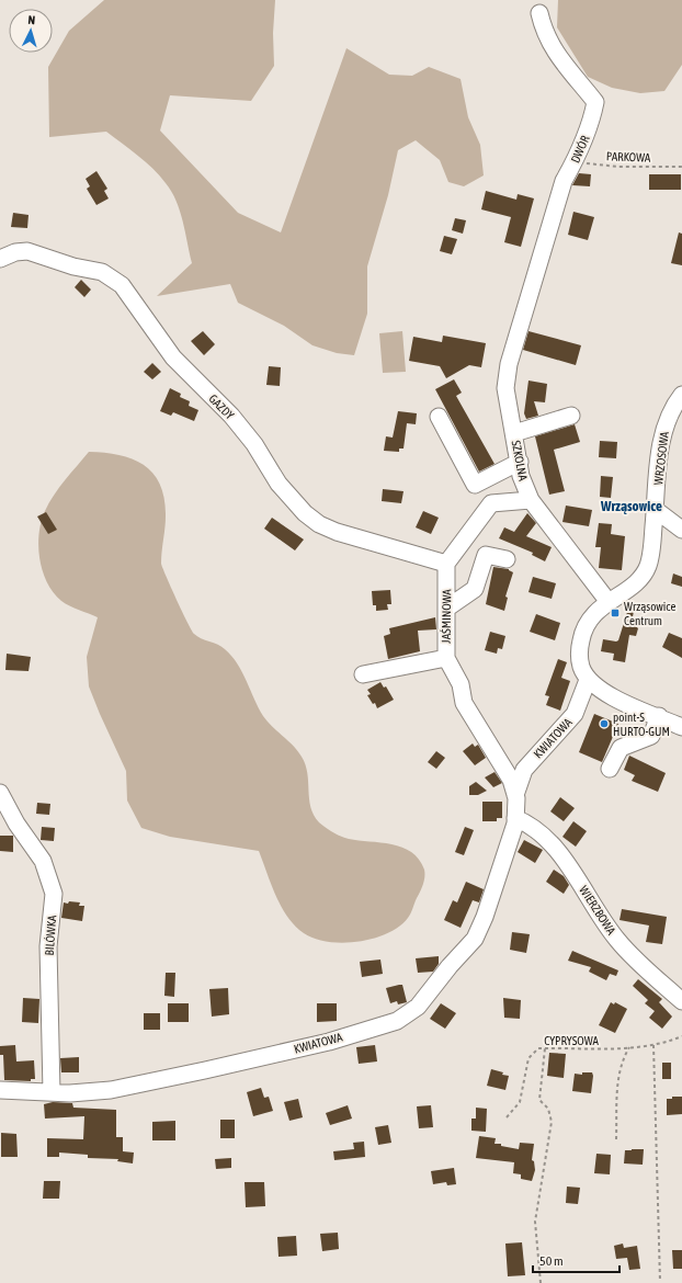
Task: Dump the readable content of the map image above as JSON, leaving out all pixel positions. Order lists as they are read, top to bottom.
{
  "streets": {
    "street": [
      "DWÓR",
      "GAZDY",
      "WRZOSOWA",
      "SZKOLNA",
      "JAŚMINOWA",
      "KWIATOWA",
      "WIERZBOWA",
      "BILÓWKA"
    ],
    "path": ["PARKOWA", "CYPRYSOWA"]
  },
  "crossings": [
    ["DWÓR", "PARKOWA"],
    ["DWÓR", "SZKOLNA"],
    ["GAZDY", "JAŚMINOWA"],
    ["WRZOSOWA", "SZKOLNA"],
    ["WRZOSOWA", "KWIATOWA"],
    ["JAŚMINOWA", "KWIATOWA"],
    ["JAŚMINOWA", "WIERZBOWA"],
    ["KWIATOWA", "WIERZBOWA"],
    ["KWIATOWA", "BILÓWKA"]
  ],
  "districts": ["Wrząsowice"],
  "places": {
    "transit": ["Wrząsowice Centrum"],
    "other": ["point-S HURTO-GUM"]
  },
  "scale_bar": "50 m",
  "north": "top"
}
